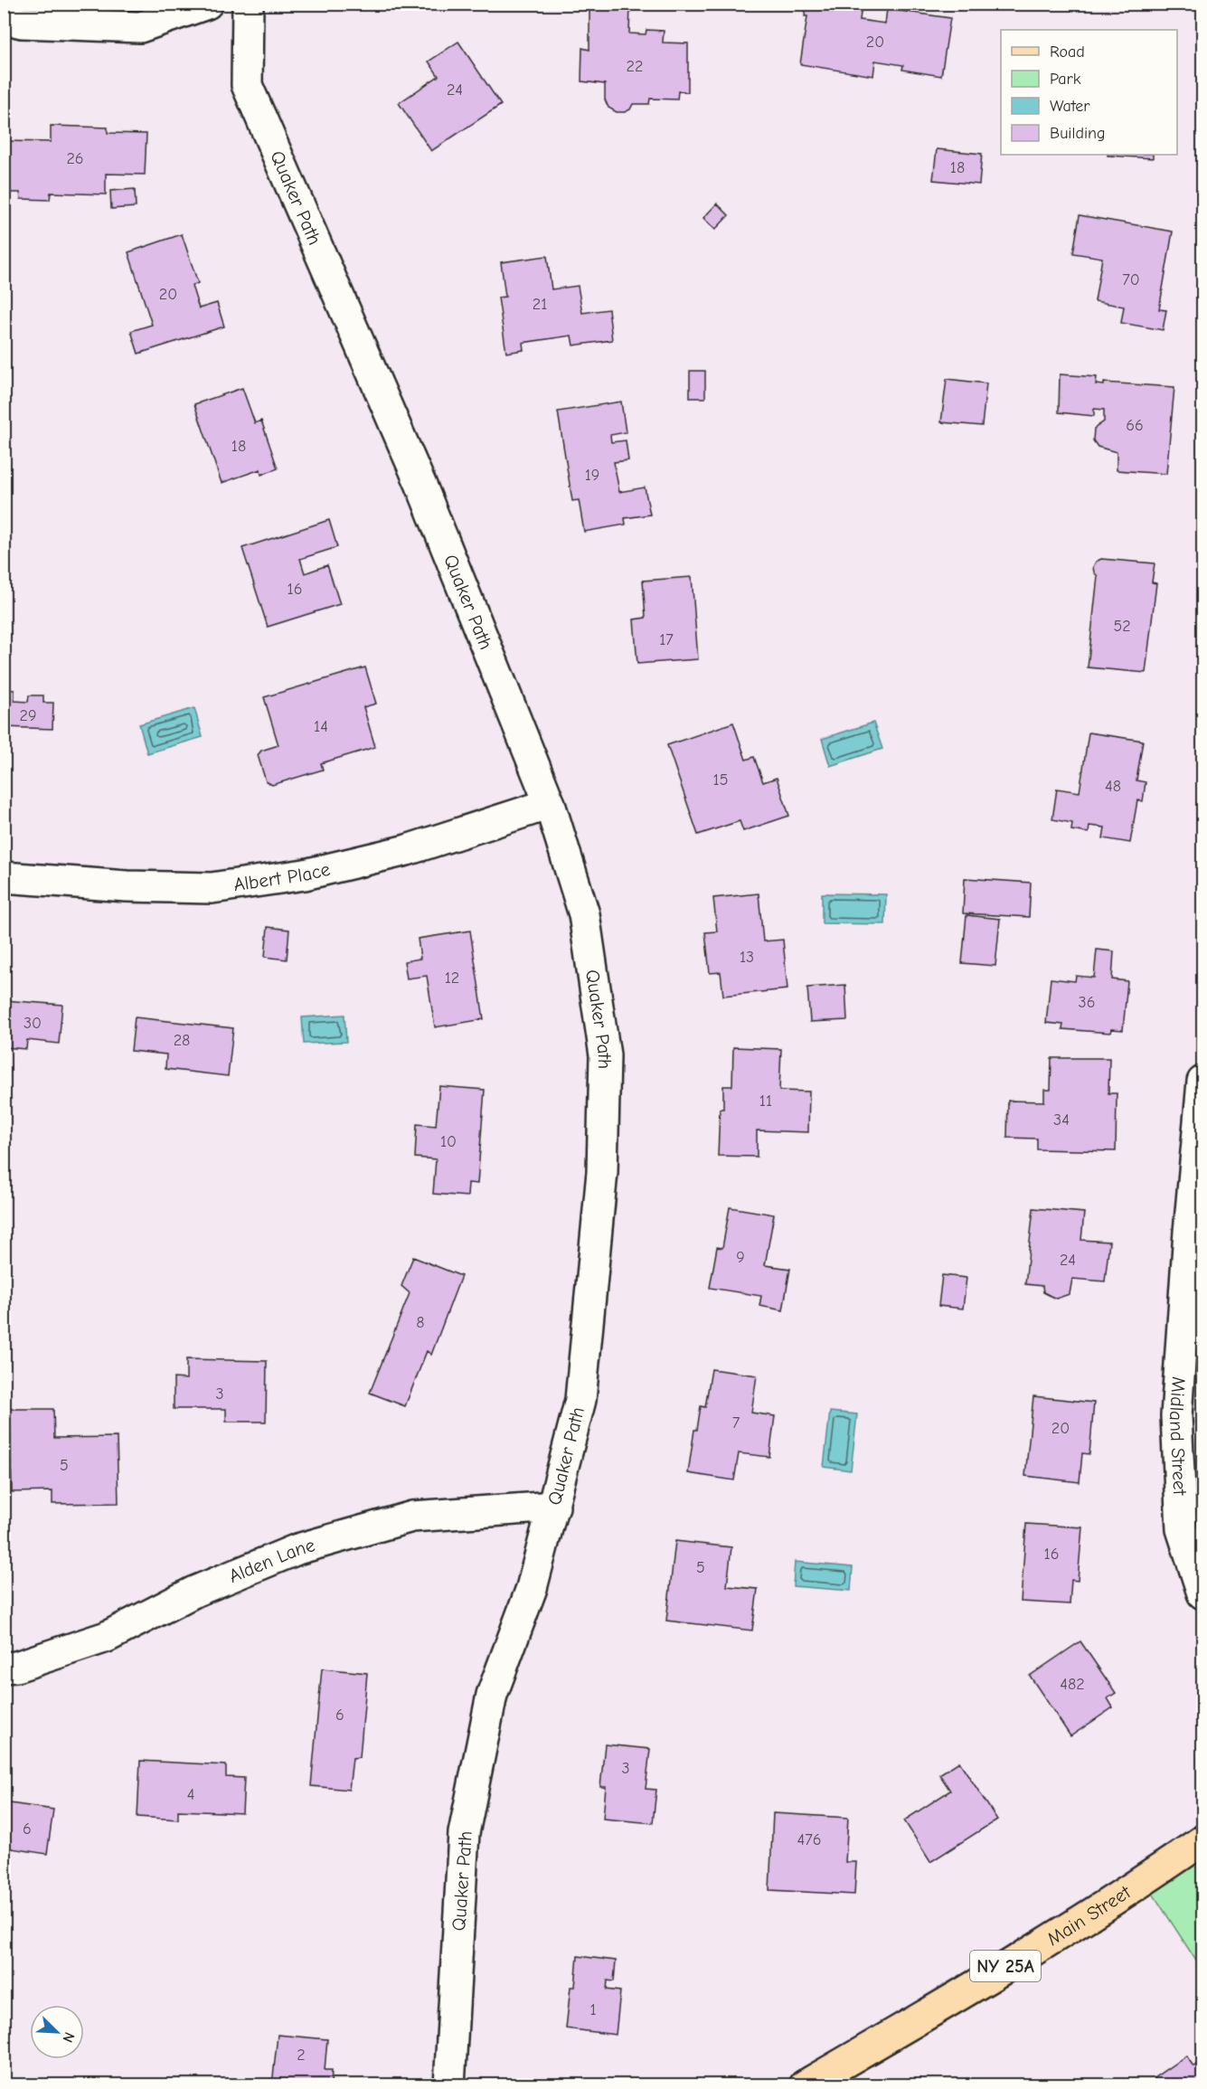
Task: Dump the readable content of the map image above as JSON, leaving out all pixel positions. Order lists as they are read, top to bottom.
{
  "streets": {
    "main road": ["Main Street", "NY 25A"],
    "street": [
      "Quaker Path",
      "Albert Place",
      "Midland Street",
      "Alden Lane"
    ]
  },
  "crossings": [
    ["Quaker Path", "Albert Place"],
    ["Quaker Path", "Alden Lane"]
  ],
  "house_numbers": [
    "20",
    "22",
    "24",
    "26",
    "18",
    "70",
    "20",
    "21",
    "66",
    "18",
    "19",
    "16",
    "52",
    "17",
    "29",
    "14",
    "15",
    "48",
    "13",
    "12",
    "36",
    "30",
    "28",
    "11",
    "34",
    "10",
    "9",
    "24",
    "8",
    "3",
    "7",
    "20",
    "5",
    "16",
    "5",
    "482",
    "6",
    "3",
    "4",
    "6",
    "476",
    "1",
    "2"
  ],
  "legend": [
    "Road",
    "Park",
    "Water",
    "Building"
  ],
  "north": "bottom right"
}
